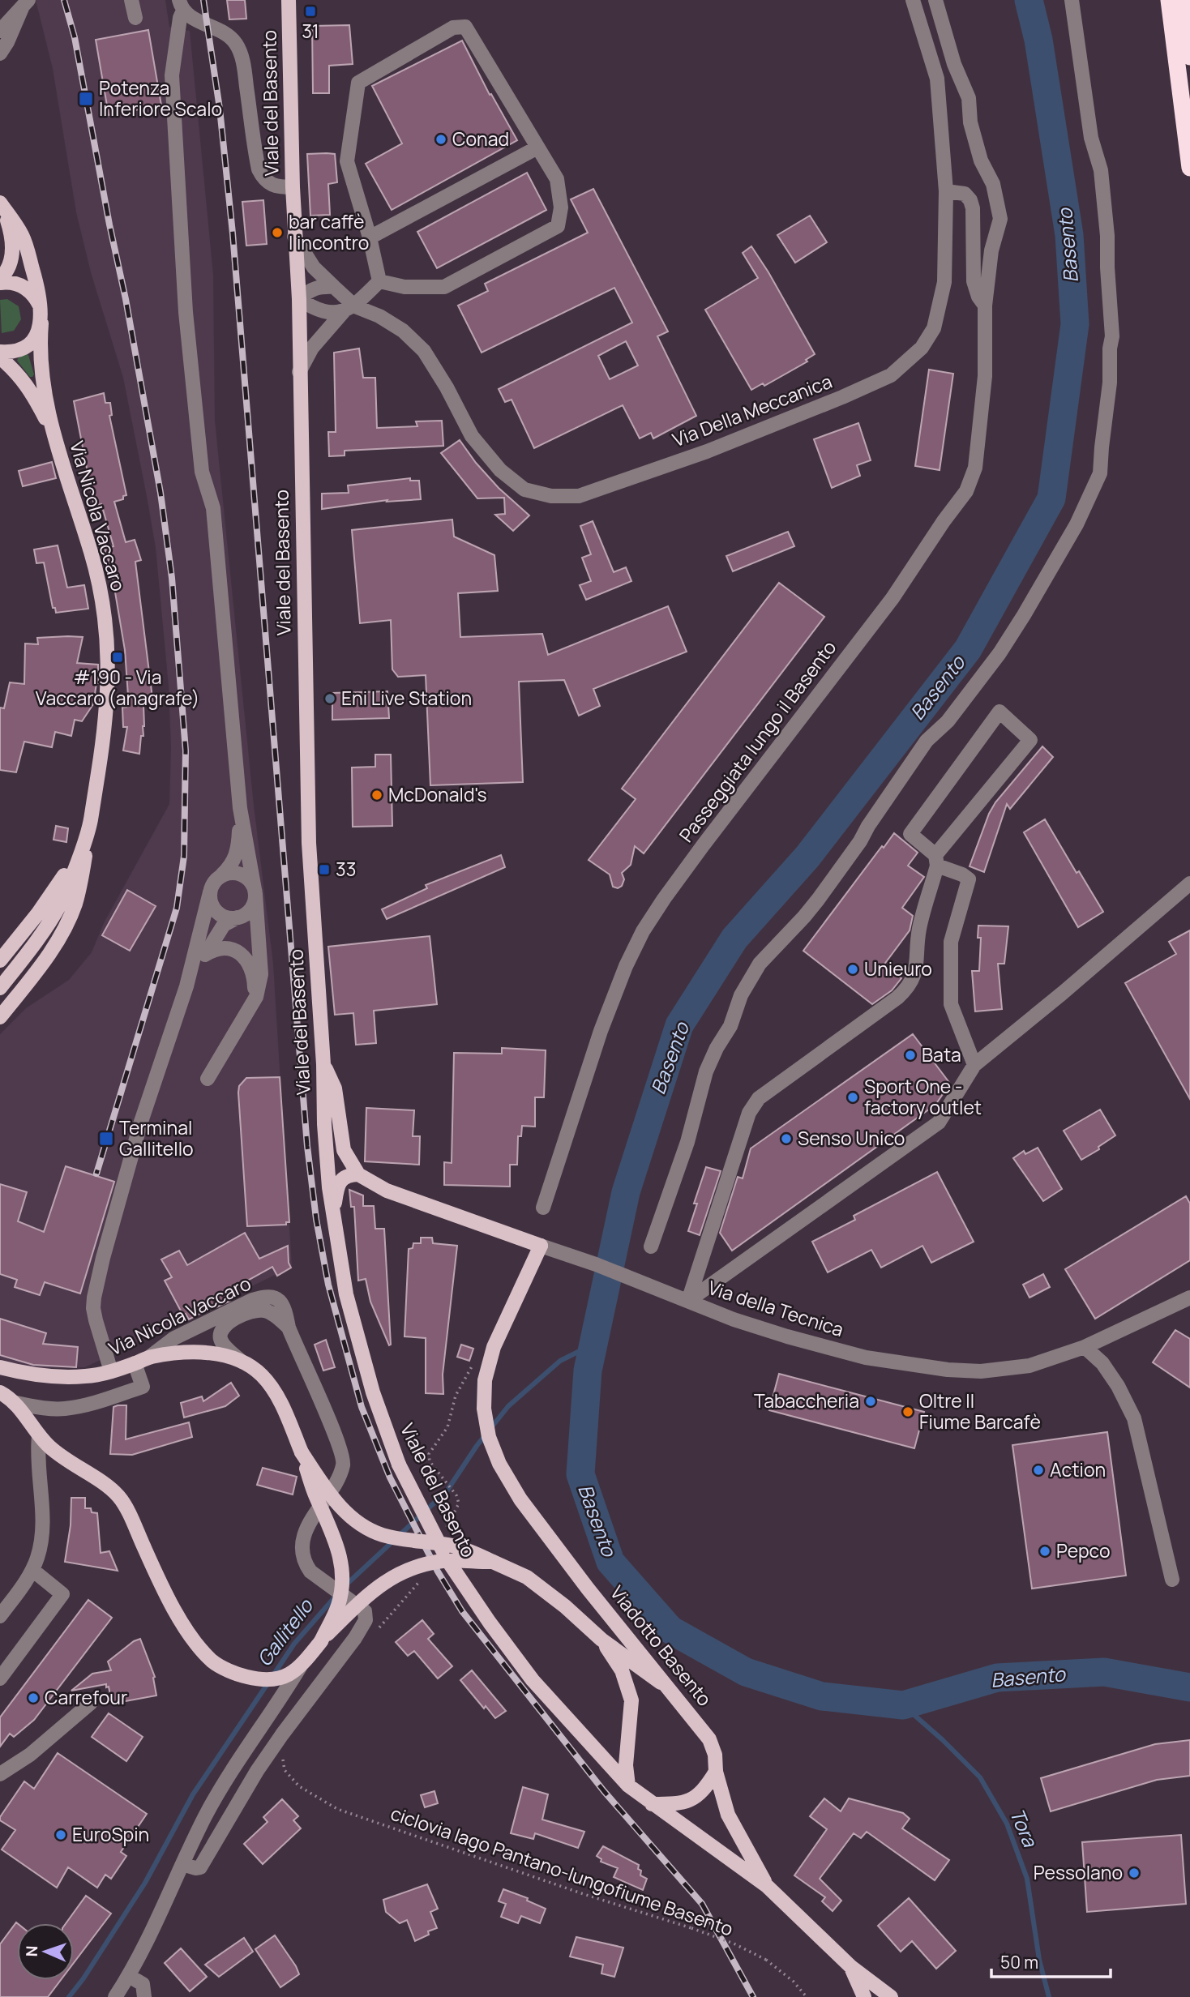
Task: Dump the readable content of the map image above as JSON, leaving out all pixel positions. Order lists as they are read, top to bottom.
{
  "streets": {
    "main road": [
      "Viale del Basento",
      "Via Nicola Vaccaro",
      "Via della Tecnica",
      "Viadotto Basento"
    ],
    "street": ["Via Della Meccanica", "Passeggiata lungo il Basento"],
    "path": ["ciclovia lago Pantano-lungofiume Basento"]
  },
  "crossings": [
    ["Viale del Basento", "Via della Tecnica"],
    ["Viale del Basento", "Viadotto Basento"],
    ["Via Della Meccanica", "Passeggiata lungo il Basento"],
    ["Via della Tecnica", "Viadotto Basento"]
  ],
  "water": ["Basento", "Gallitello", "Tora"],
  "places": {
    "transit": [
      "31",
      "Potenza Inferiore Scalo",
      "#190 - Via Vaccaro (anagrafe)",
      "33",
      "Terminal Gallitello"
    ],
    "other": [
      "Conad",
      "bar caffè l incontro",
      "Eni Live Station",
      "McDonald's",
      "Unieuro",
      "Bata",
      "Sport One - factory outlet",
      "Senso Unico",
      "Tabaccheria",
      "Oltre Il Fiume Barcafè",
      "Action",
      "Pepco",
      "Carrefour",
      "EuroSpin",
      "Pessolano"
    ]
  },
  "scale_bar": "50 m",
  "north": "left"
}
